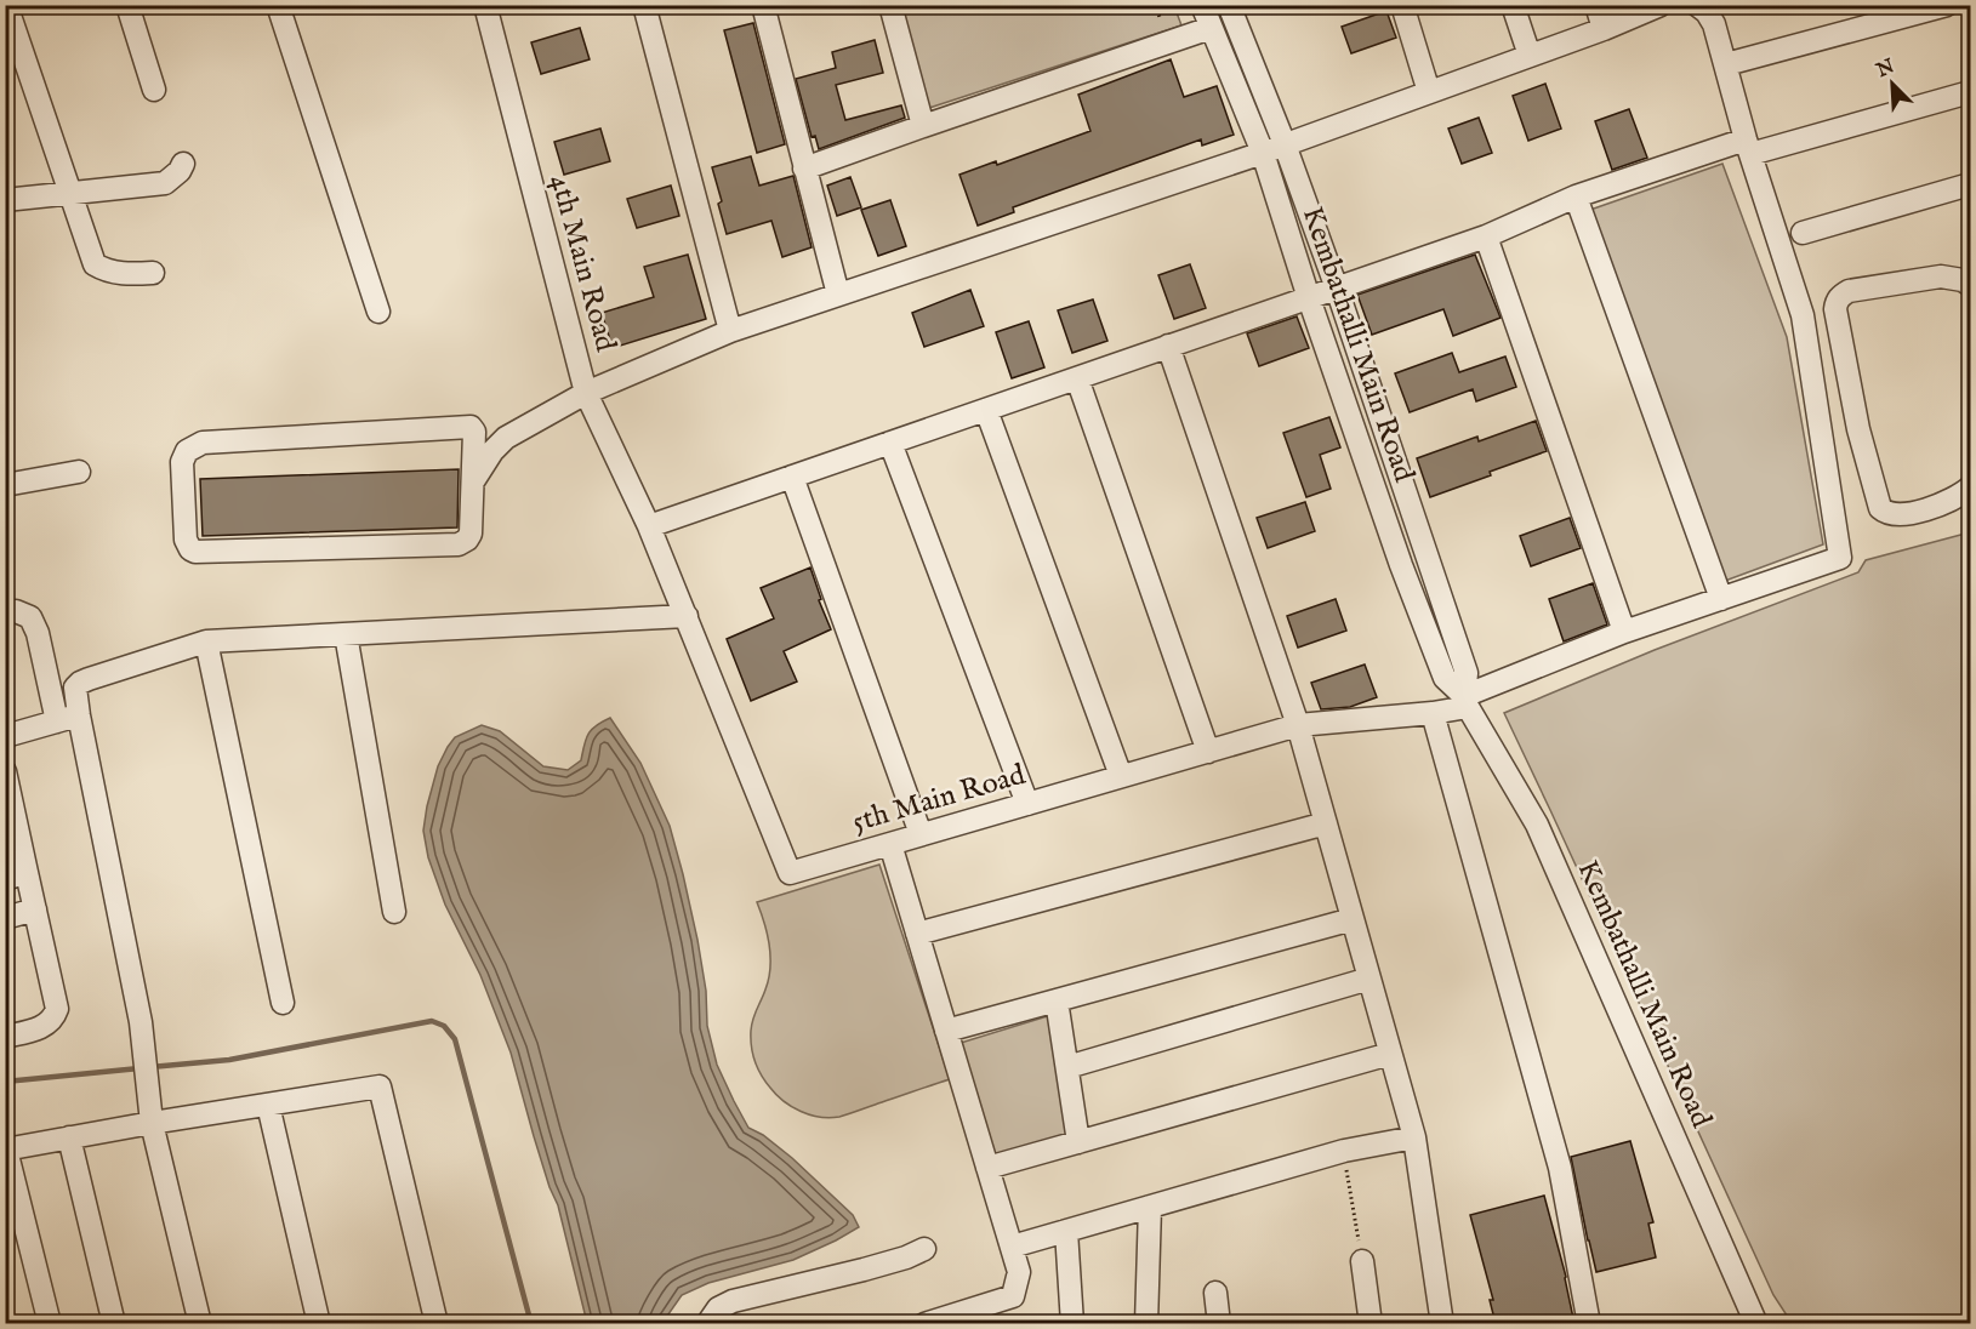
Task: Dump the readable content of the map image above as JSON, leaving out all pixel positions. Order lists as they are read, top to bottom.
{
  "streets": {
    "street": ["4th Main Road", "Kembathalli Main Road", "5th Main Road"]
  },
  "crossings": [
    ["4th Main Road", "5th Main Road"],
    ["Kembathalli Main Road", "5th Main Road"]
  ],
  "north": "top left"
}
